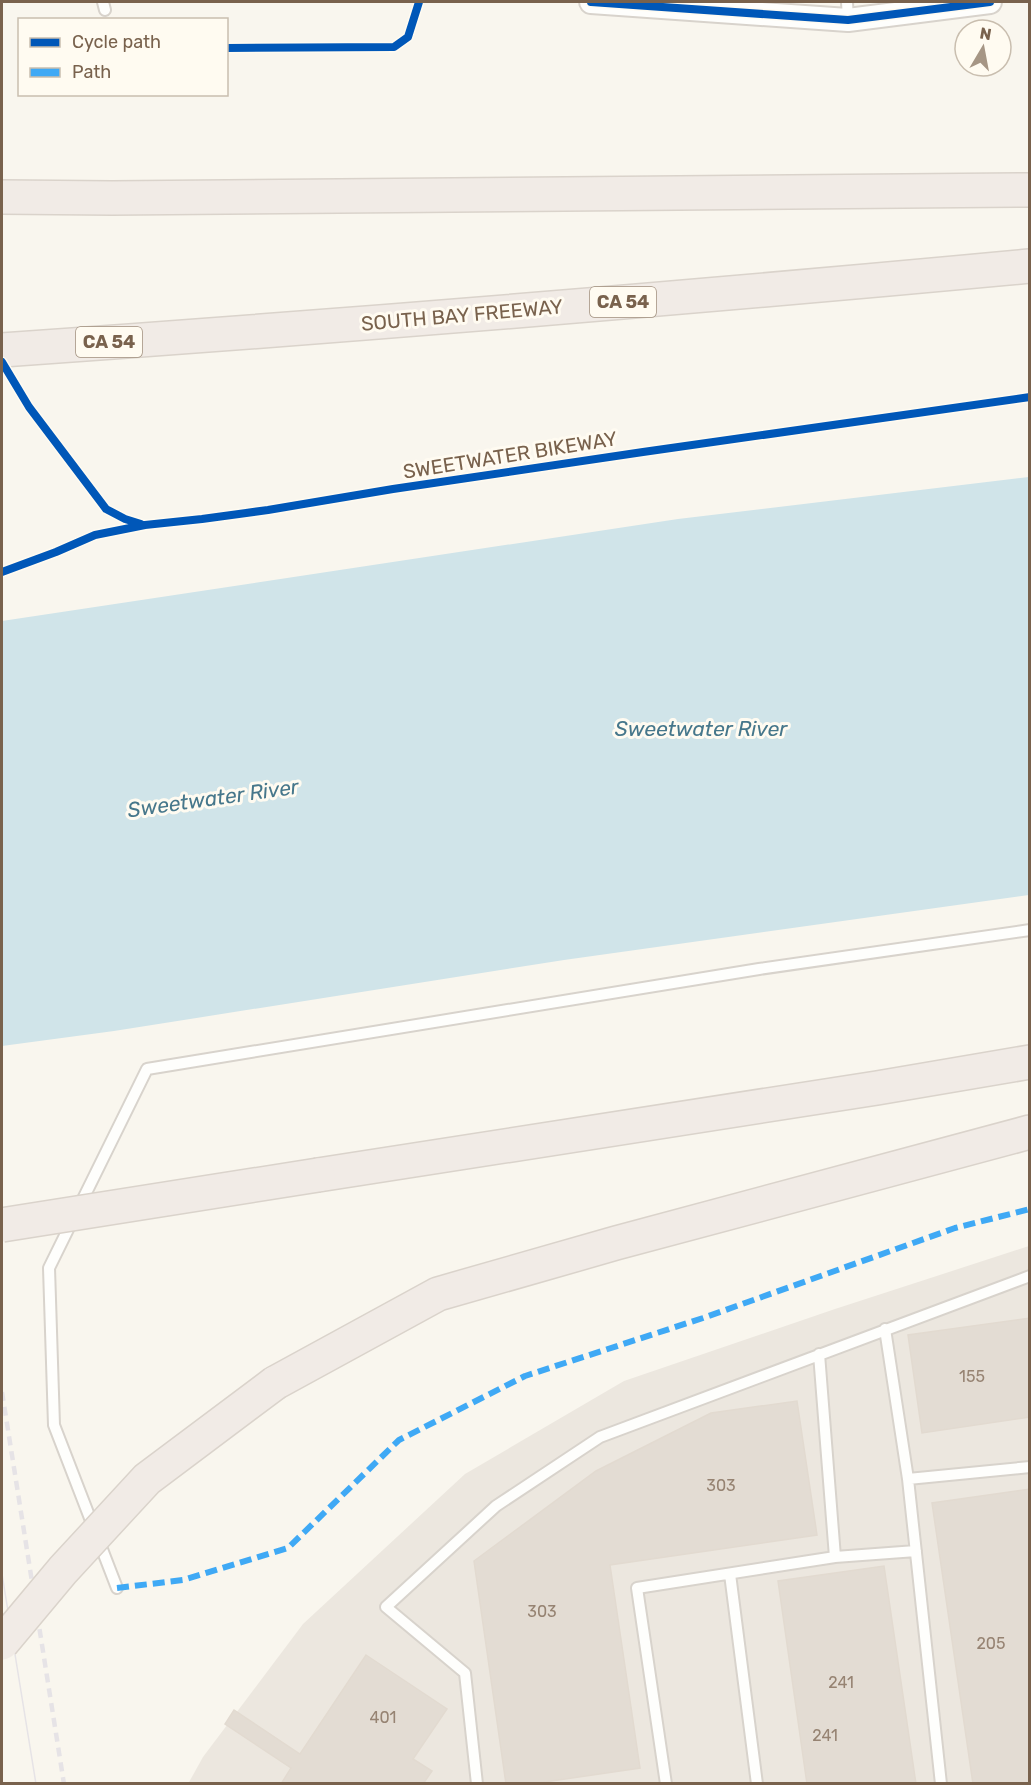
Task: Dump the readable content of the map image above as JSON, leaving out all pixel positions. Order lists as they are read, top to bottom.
{
  "streets": {
    "highway": ["CA 54", "SOUTH BAY FREEWAY"],
    "cycle path": ["SWEETWATER BIKEWAY"]
  },
  "water": ["Sweetwater River"],
  "house_numbers": [
    "155",
    "303",
    "303",
    "205",
    "241",
    "401",
    "241"
  ],
  "legend": ["Cycle path", "Path"],
  "north": "top"
}
